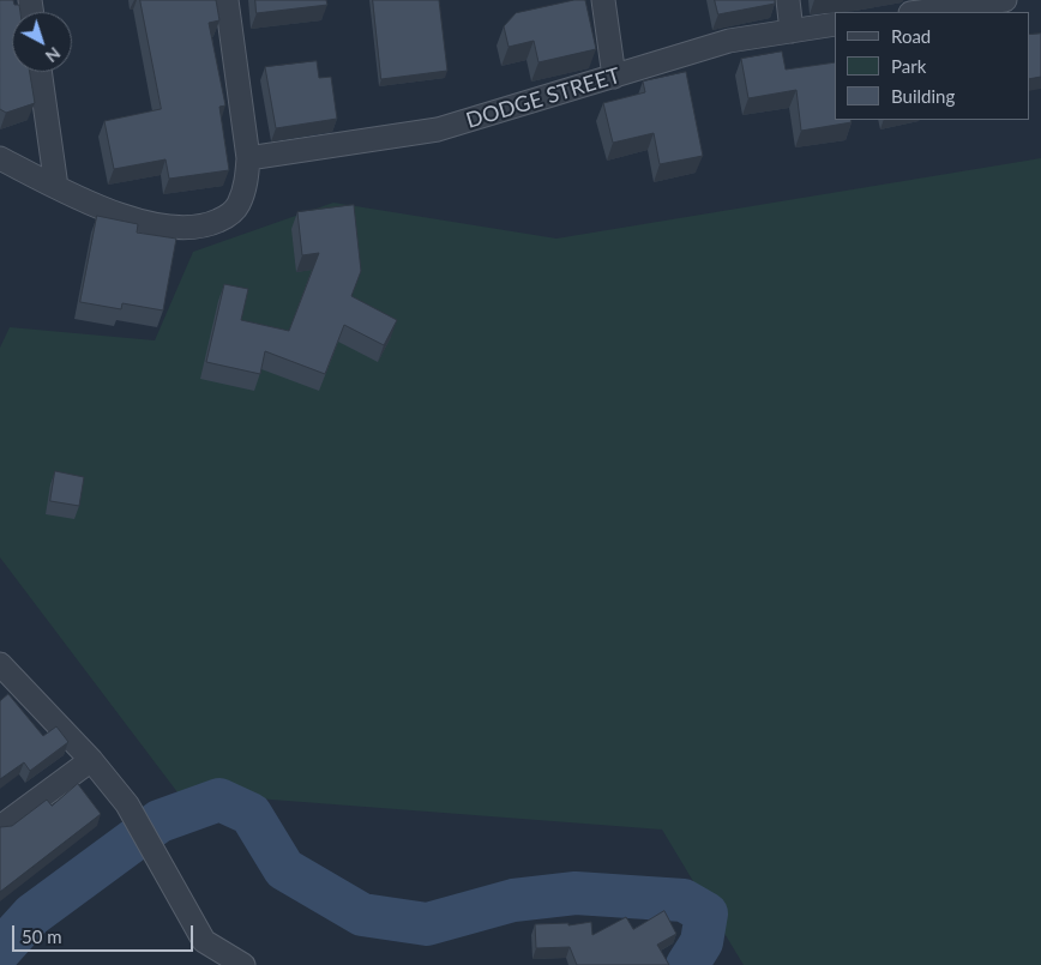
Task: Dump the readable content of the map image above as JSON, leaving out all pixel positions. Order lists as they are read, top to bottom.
{
  "streets": {
    "street": ["DODGE STREET"]
  },
  "legend": ["Road", "Park", "Building"],
  "scale_bar": "50 m",
  "north": "bottom right"
}
